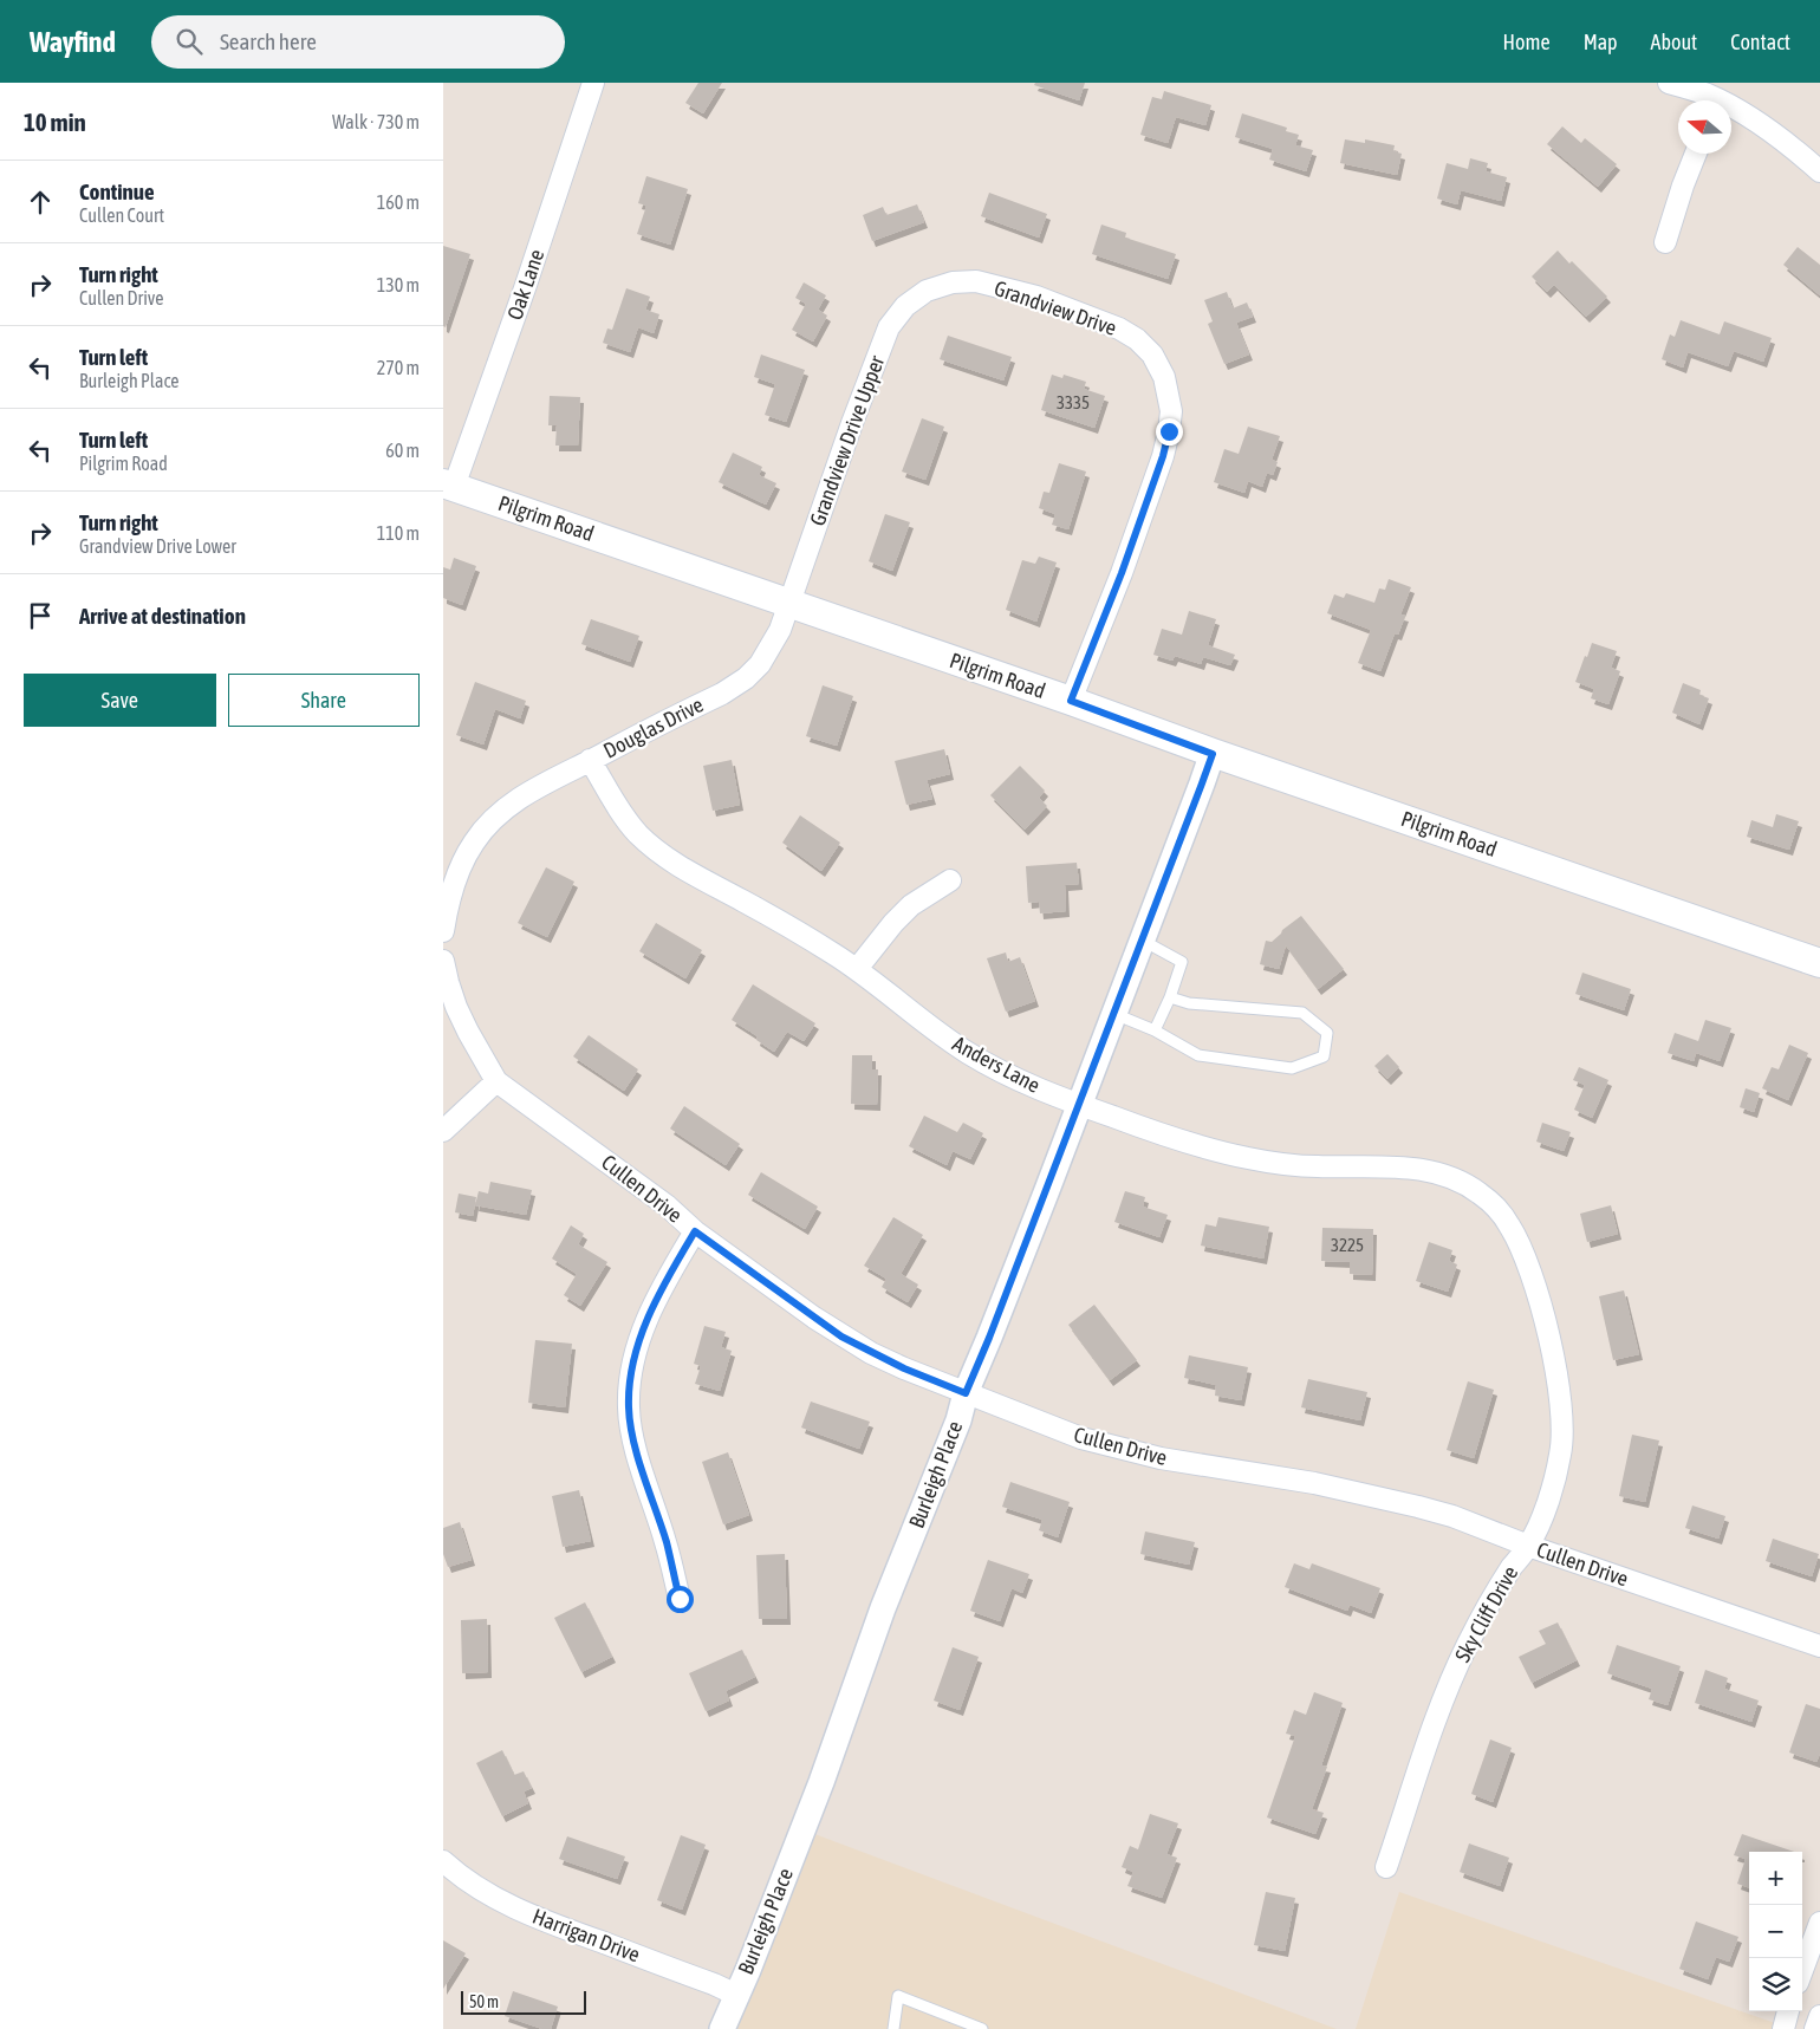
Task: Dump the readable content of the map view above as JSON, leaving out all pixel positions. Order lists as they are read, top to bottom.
{
  "streets": {
    "main road": ["Pilgrim Road"],
    "street": [
      "Oak Lane",
      "Grandview Drive",
      "Grandview Drive Upper",
      "Douglas Drive",
      "Anders Lane",
      "Cullen Drive",
      "Burleigh Place",
      "Sky Cliff Drive",
      "Harrigan Drive"
    ]
  },
  "crossings": [
    ["Oak Lane", "Pilgrim Road"],
    ["Grandview Drive", "Grandview Drive Upper"],
    ["Grandview Drive", "Pilgrim Road"],
    ["Grandview Drive Upper", "Pilgrim Road"],
    ["Grandview Drive Upper", "Douglas Drive"],
    ["Pilgrim Road", "Douglas Drive"],
    ["Pilgrim Road", "Burleigh Place"],
    ["Douglas Drive", "Anders Lane"],
    ["Anders Lane", "Burleigh Place"],
    ["Anders Lane", "Sky Cliff Drive"],
    ["Cullen Drive", "Burleigh Place"],
    ["Cullen Drive", "Sky Cliff Drive"],
    ["Burleigh Place", "Harrigan Drive"]
  ],
  "house_numbers": ["3335", "3225"],
  "scale_bar": "50 m",
  "north": "left",
  "page": {
    "header": "Wayfind",
    "search": "Search here",
    "nav": [
      "Home",
      "Map",
      "About",
      "Contact"
    ],
    "heading": ["10 min", "Walk · 730 m"],
    "list": [
      ["Continue", "Cullen Court", "160 m"],
      ["Turn right", "Cullen Drive", "130 m"],
      ["Turn left", "Burleigh Place", "270 m"],
      ["Turn left", "Pilgrim Road", "60 m"],
      ["Turn right", "Grandview Drive Lower", "110 m"],
      "Arrive at destination"
    ],
    "buttons": ["Save", "Share"],
    "map_buttons": ["+", "−"],
    "scale": "50 m"
  }
}
